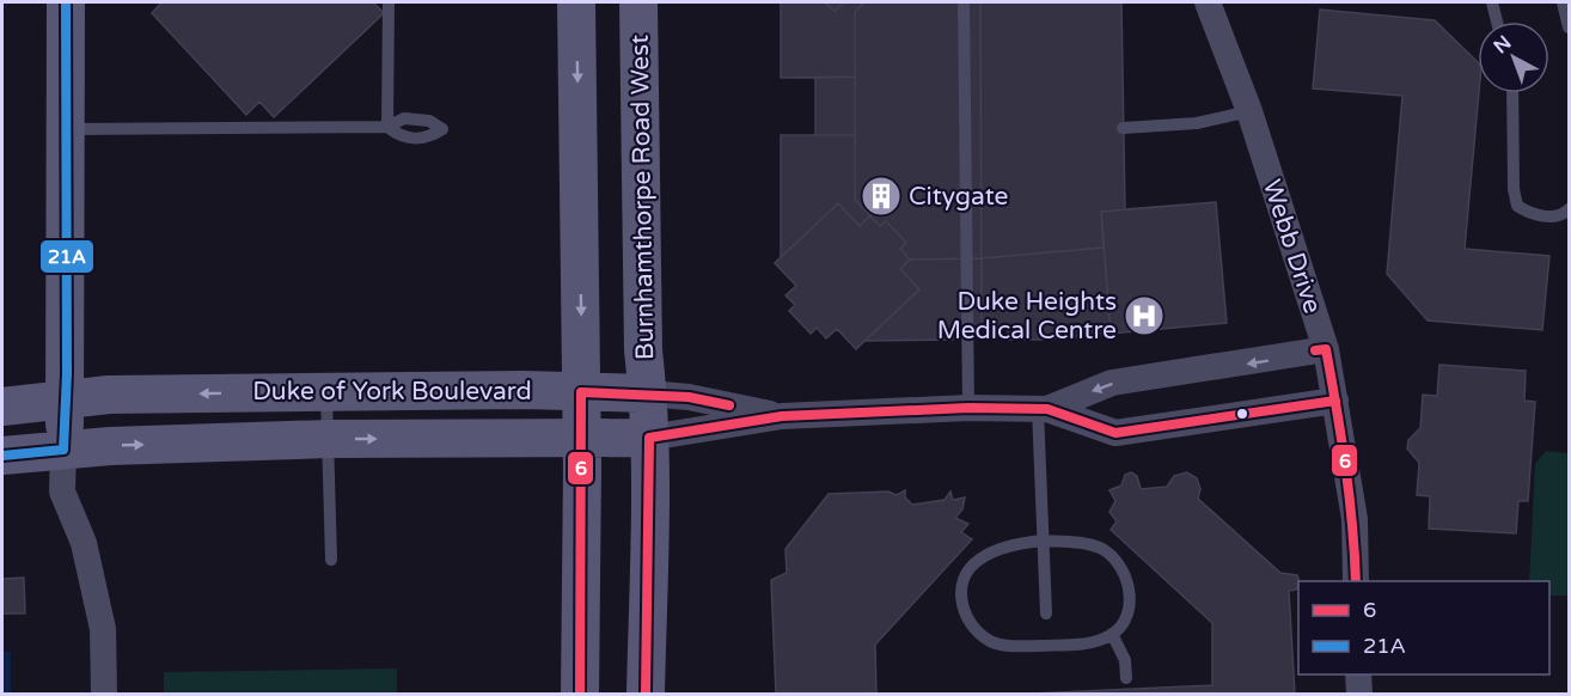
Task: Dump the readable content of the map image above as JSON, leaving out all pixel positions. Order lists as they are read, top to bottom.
{
  "streets": {
    "street": ["Burnhamthorpe Road West", "Webb Drive", "Duke of York Boulevard"]
  },
  "crossings": [
    ["Burnhamthorpe Road West", "Duke of York Boulevard"],
    ["Webb Drive", "Duke of York Boulevard"]
  ],
  "places": {
    "building": ["Citygate"],
    "hospital": ["Duke Heights Medical Centre"]
  },
  "lines": ["transit line 21A", "transit line 6"],
  "legend": ["6", "21A"],
  "north": "top left"
}
